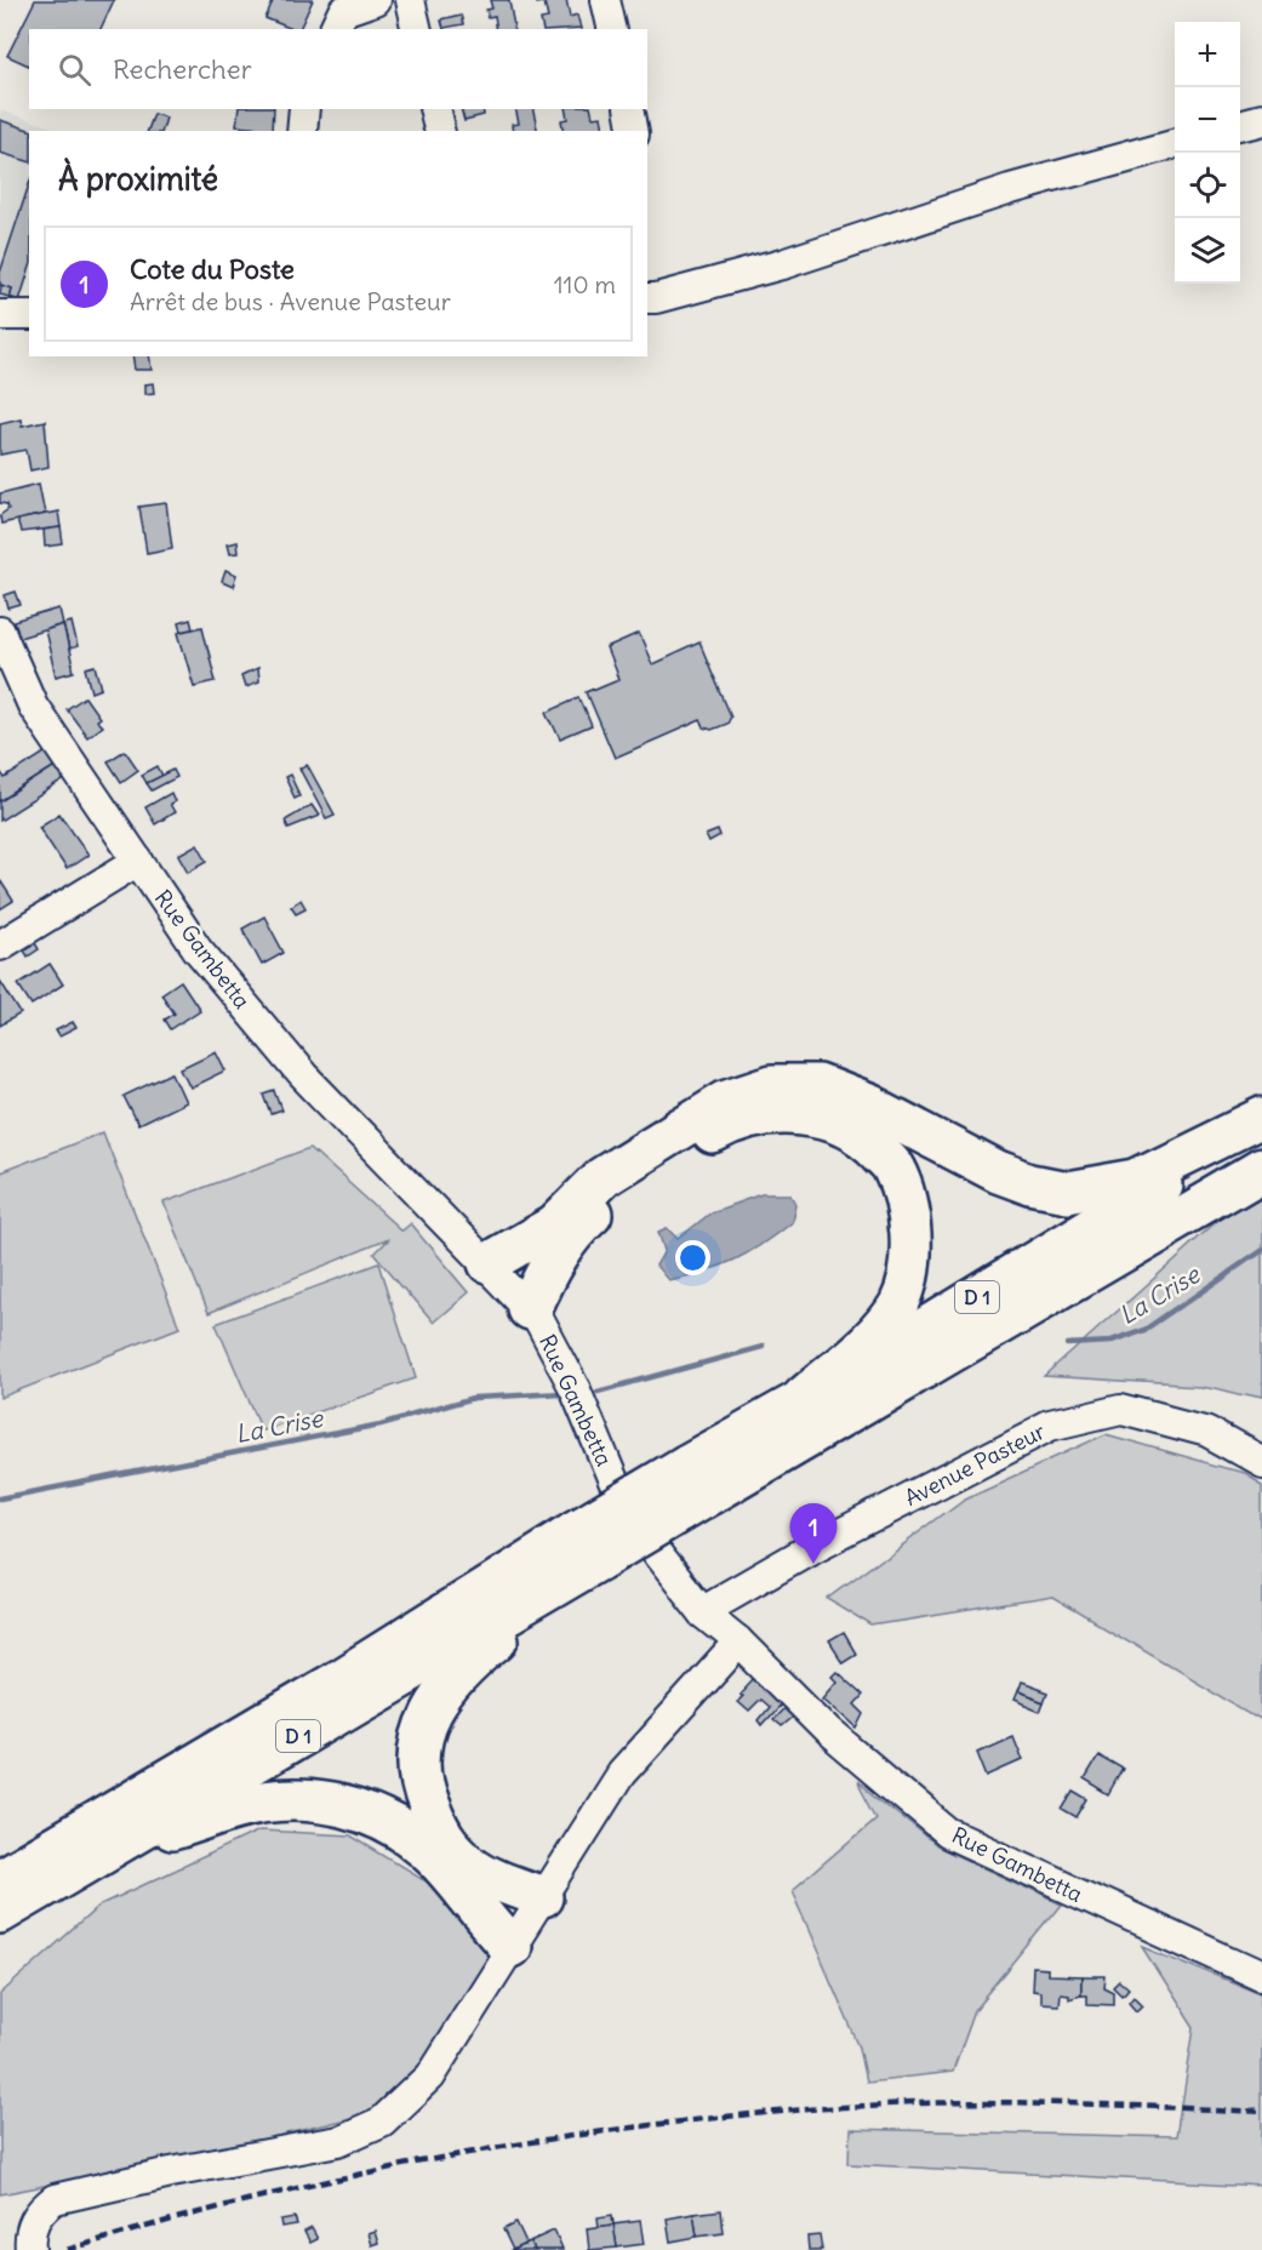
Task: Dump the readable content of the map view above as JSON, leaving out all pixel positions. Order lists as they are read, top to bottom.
{
  "streets": {
    "highway": ["D 1"],
    "street": ["Rue Gambetta", "Avenue Pasteur"]
  },
  "crossings": [
    ["Rue Gambetta", "Avenue Pasteur"]
  ],
  "water": ["La Crise"],
  "page": {
    "map_buttons": ["+", "−"],
    "search": "Rechercher",
    "heading": "À proximité",
    "list": [
      {
        "mark": "1",
        "name": "Cote du Poste",
        "note": "Arrêt de bus · Avenue Pasteur",
        "value": "110 m"
      }
    ],
    "pins": "1"
  }
}
